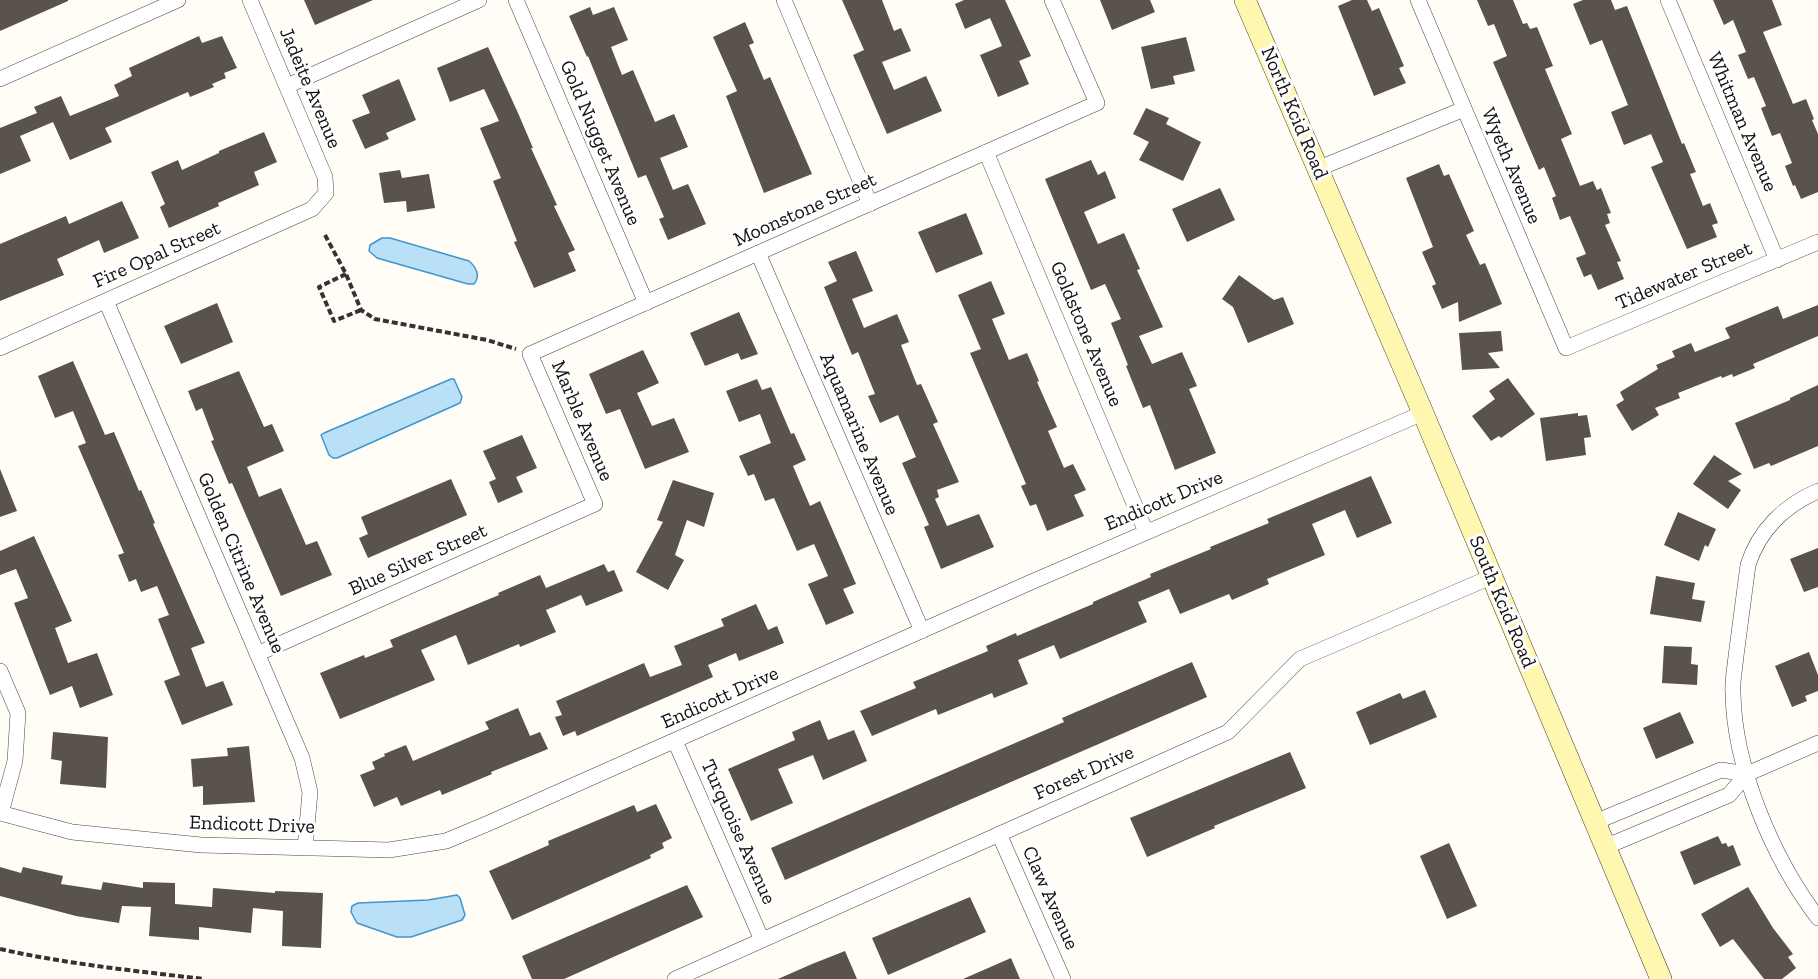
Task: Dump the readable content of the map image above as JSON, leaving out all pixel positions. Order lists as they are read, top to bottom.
{
  "streets": {
    "street": [
      "Jadeite Avenue",
      "North Kcid Road",
      "Whitman Avenue",
      "Gold Nugget Avenue",
      "Wyeth Avenue",
      "Moonstone Street",
      "Fire Opal Street",
      "Tidewater Street",
      "Goldstone Avenue",
      "Marble Avenue",
      "Aquamarine Avenue",
      "Endicott Drive",
      "Blue Silver Street",
      "Golden Citrine Avenue",
      "South Kcid Road",
      "Forest Drive",
      "Turquoise Avenue",
      "Claw Avenue"
    ]
  },
  "crossings": [
    ["Jadeite Avenue", "Fire Opal Street"],
    ["North Kcid Road", "South Kcid Road"],
    ["Whitman Avenue", "Tidewater Street"],
    ["Gold Nugget Avenue", "Moonstone Street"],
    ["Wyeth Avenue", "Tidewater Street"],
    ["Moonstone Street", "Goldstone Avenue"],
    ["Moonstone Street", "Marble Avenue"],
    ["Moonstone Street", "Aquamarine Avenue"],
    ["Fire Opal Street", "Golden Citrine Avenue"],
    ["Goldstone Avenue", "Endicott Drive"],
    ["Marble Avenue", "Blue Silver Street"],
    ["Aquamarine Avenue", "Endicott Drive"],
    ["Endicott Drive", "Golden Citrine Avenue"],
    ["Endicott Drive", "South Kcid Road"],
    ["Endicott Drive", "Turquoise Avenue"],
    ["Blue Silver Street", "Golden Citrine Avenue"],
    ["South Kcid Road", "Forest Drive"],
    ["Forest Drive", "Turquoise Avenue"],
    ["Forest Drive", "Claw Avenue"]
  ]
}
